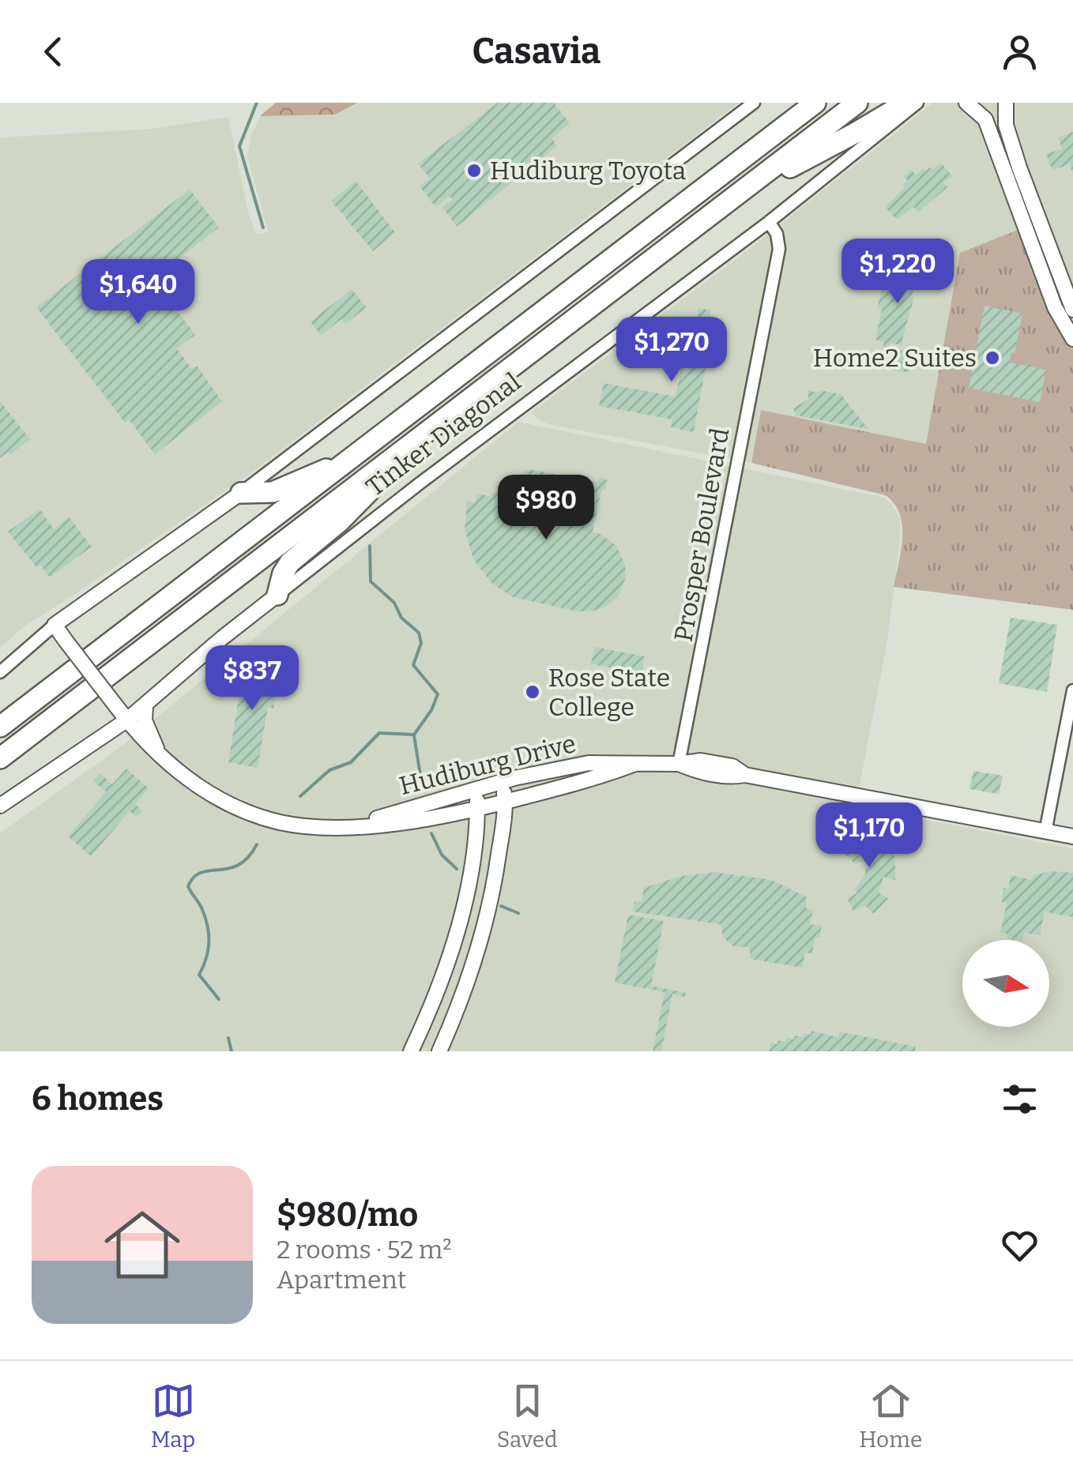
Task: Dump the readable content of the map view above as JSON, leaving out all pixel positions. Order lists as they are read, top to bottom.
{
  "streets": {
    "highway": ["Tinker Diagonal"],
    "street": ["Prosper Boulevard", "Hudiburg Drive"]
  },
  "crossings": [
    ["Tinker Diagonal", "Prosper Boulevard"],
    ["Tinker Diagonal", "Hudiburg Drive"],
    ["Prosper Boulevard", "Hudiburg Drive"]
  ],
  "places": ["Hudiburg Toyota", "Home2 Suites", "Rose State College"],
  "north": "right",
  "page": {
    "header": "Casavia",
    "price": [
      "$1,220",
      "$1,640",
      "$1,270",
      "$980",
      "$837",
      "$1,170"
    ],
    "heading": "6 homes",
    "list": [
      {
        "name": "$980/mo",
        "note": "2 rooms · 52 m² · Apartment"
      }
    ],
    "tabs": ["Map", "Saved", "Home"]
  }
}
